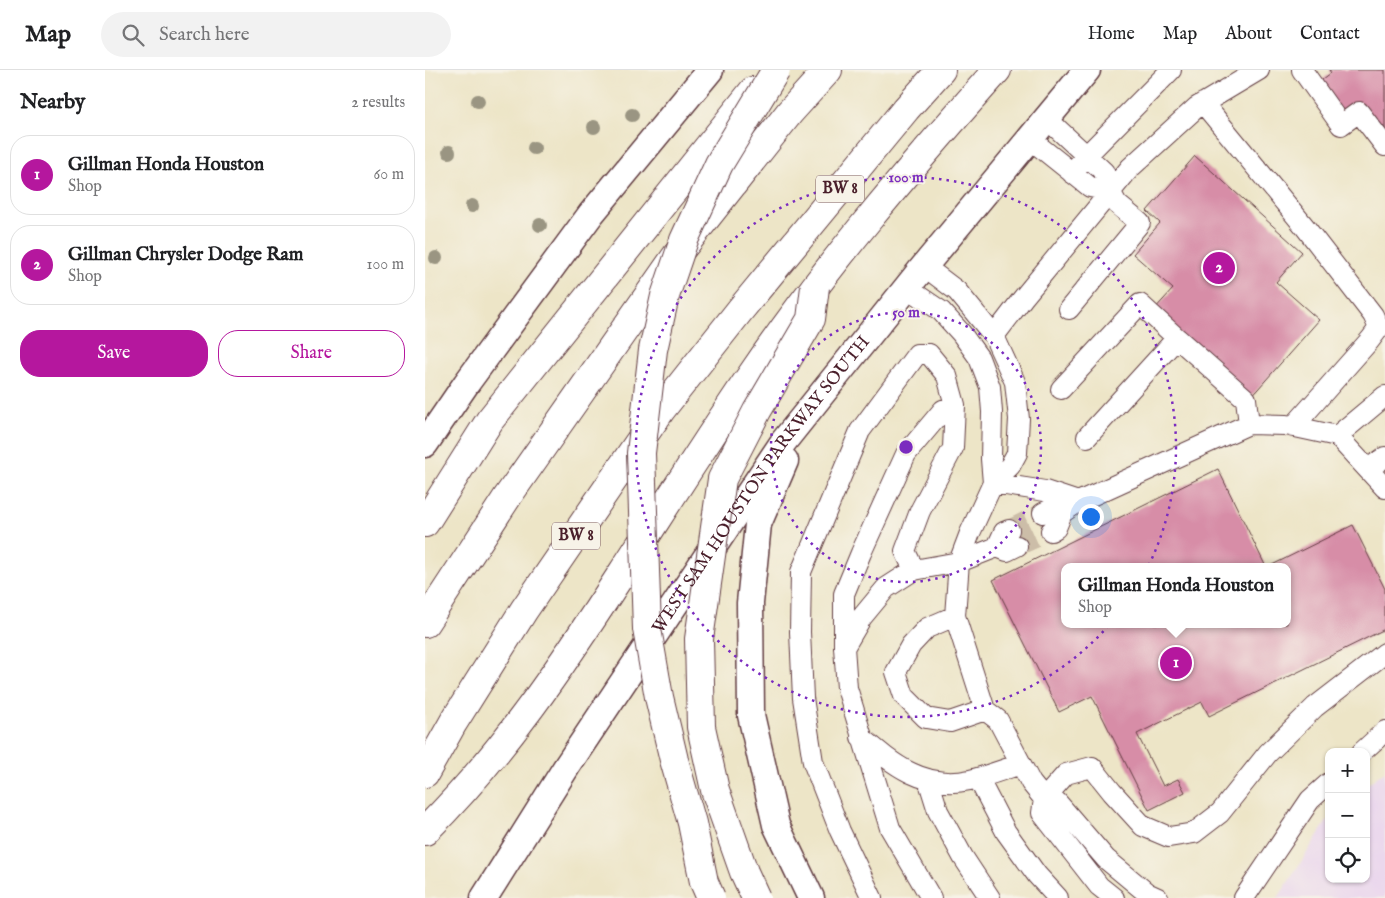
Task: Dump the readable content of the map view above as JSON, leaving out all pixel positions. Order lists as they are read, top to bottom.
{
  "streets": {
    "highway": ["BW 8"],
    "main road": ["WEST SAM HOUSTON PARKWAY SOUTH"]
  },
  "page": {
    "header": "Map",
    "search": "Search here",
    "nav": [
      "Home",
      "Map",
      "About",
      "Contact"
    ],
    "heading": ["Nearby", "2 results"],
    "list": [
      {
        "mark": "1",
        "name": "Gillman Honda Houston",
        "note": "Shop",
        "value": "60 m"
      },
      {
        "mark": "2",
        "name": "Gillman Chrysler Dodge Ram",
        "note": "Shop",
        "value": "100 m"
      }
    ],
    "pins": ["2", "1"],
    "buttons": ["Save", "Share"],
    "popup": ["Gillman Honda Houston", "Shop"],
    "map_buttons": ["+", "−"]
  },
  "rings": ["100 m", "50 m"]
}
